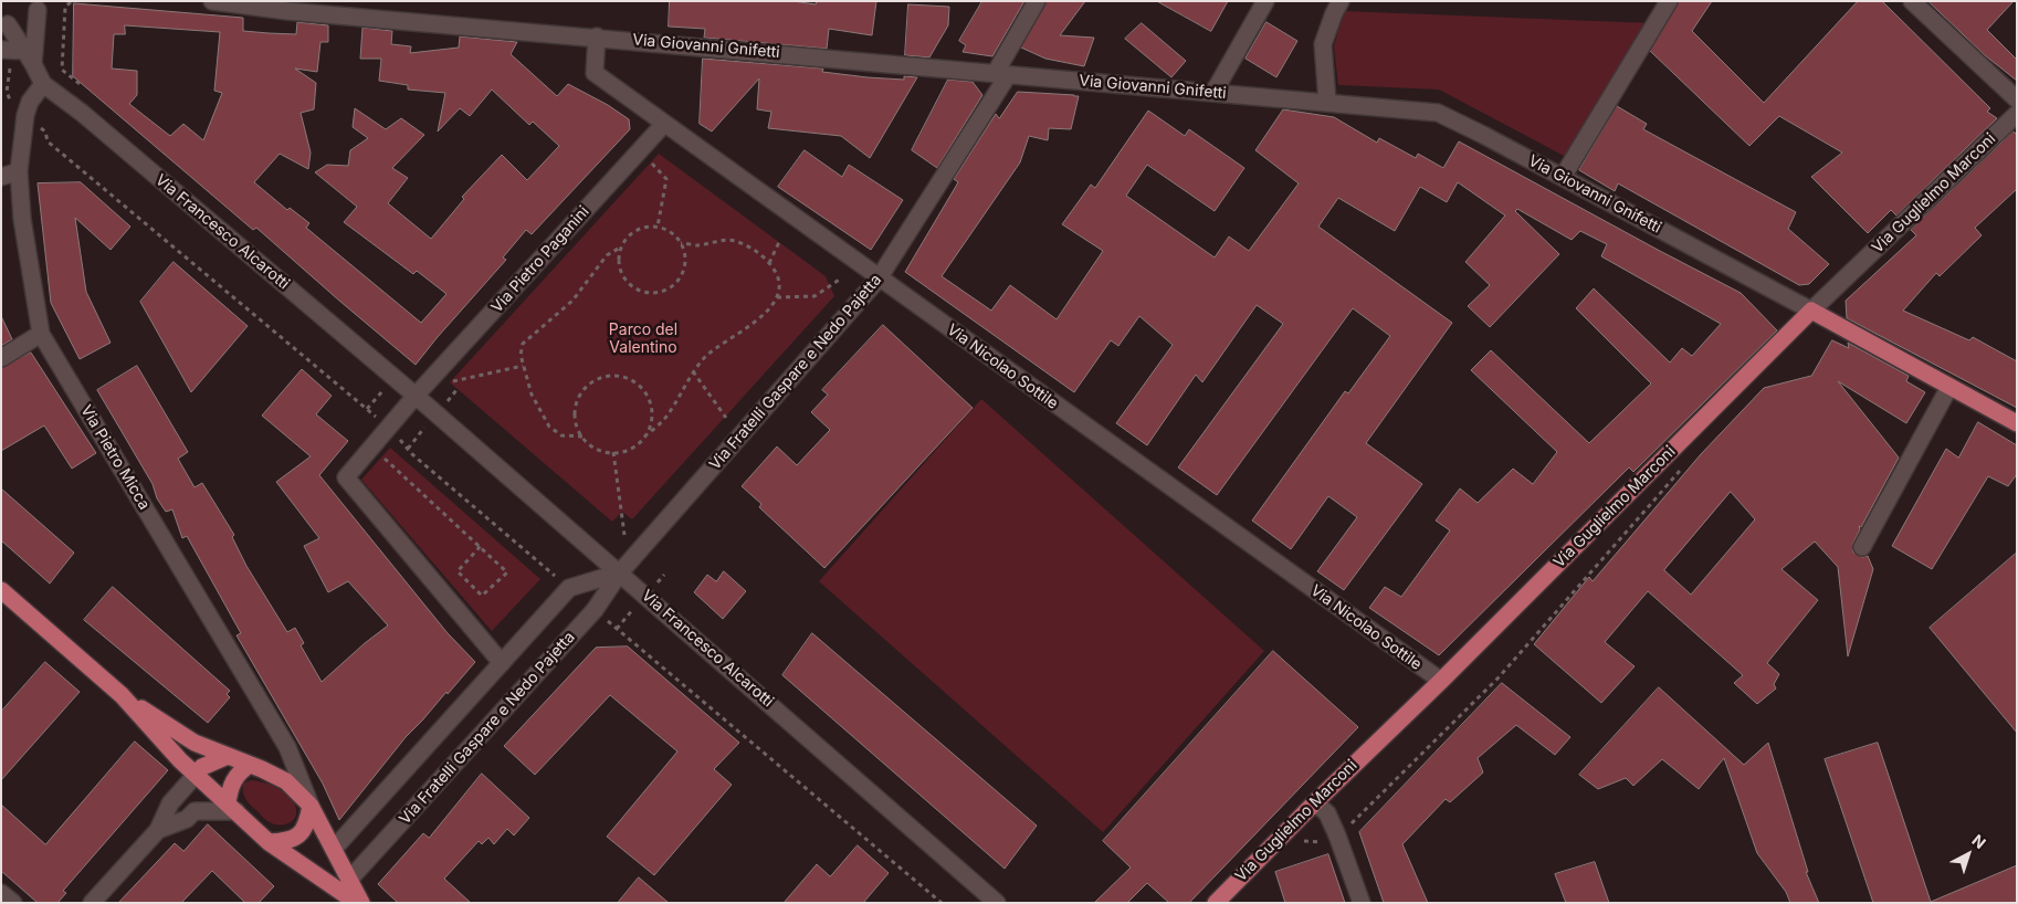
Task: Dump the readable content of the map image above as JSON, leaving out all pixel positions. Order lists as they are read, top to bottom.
{
  "streets": {
    "main road": ["Via Giovanni Gnifetti", "Via Guglielmo Marconi"],
    "street": [
      "Via Francesco Alcarotti",
      "Via Pietro Paganini",
      "Via Nicolao Sottile",
      "Via Fratelli Gaspare e Nedo Pajetta",
      "Via Pietro Micca"
    ]
  },
  "crossings": [
    ["Via Giovanni Gnifetti", "Via Guglielmo Marconi"],
    ["Via Giovanni Gnifetti", "Via Nicolao Sottile"],
    ["Via Giovanni Gnifetti", "Via Fratelli Gaspare e Nedo Pajetta"],
    ["Via Guglielmo Marconi", "Via Nicolao Sottile"],
    ["Via Francesco Alcarotti", "Via Pietro Paganini"],
    ["Via Francesco Alcarotti", "Via Fratelli Gaspare e Nedo Pajetta"],
    ["Via Francesco Alcarotti", "Via Pietro Micca"],
    ["Via Pietro Paganini", "Via Nicolao Sottile"],
    ["Via Nicolao Sottile", "Via Fratelli Gaspare e Nedo Pajetta"]
  ],
  "parks": ["Parco del Valentino"],
  "north": "top right"
}
